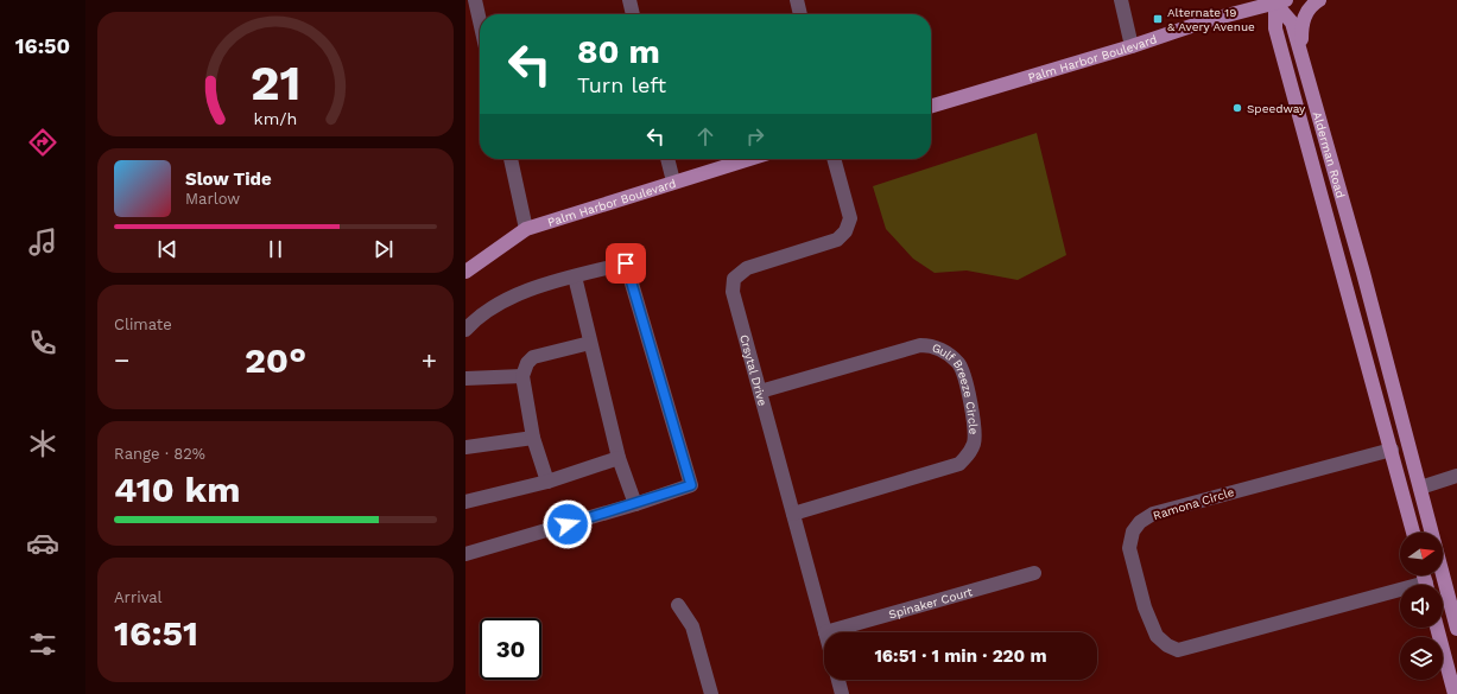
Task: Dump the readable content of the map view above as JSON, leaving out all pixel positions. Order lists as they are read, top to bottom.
{
  "streets": {
    "main road": ["Palm Harbor Boulevard", "Alderman Road"],
    "street": [
      "Crsytal Drive",
      "Gulf Breeze Circle",
      "Ramona Circle",
      "Spinaker Court"
    ]
  },
  "crossings": [
    ["Palm Harbor Boulevard", "Alderman Road"],
    ["Alderman Road", "Ramona Circle"],
    ["Crsytal Drive", "Gulf Breeze Circle"],
    ["Crsytal Drive", "Spinaker Court"]
  ],
  "places": {
    "transit": ["Alternate 19 & Avery Avenue"],
    "other": ["Speedway"]
  },
  "north": "right",
  "page": {
    "tabs": "16:50",
    "turn": ["80 m", "Turn left"],
    "song": ["Slow Tide", "Marlow"],
    "tile": [
      "Climate",
      ["Range · 82%", "410 km"],
      ["Arrival", "16:51"]
    ],
    "heat": ["−", "20°", "+"],
    "limit": "30",
    "trip": "16:51 · 1 min · 220 m",
    "gauge": ["21", "km/h"]
  }
}
